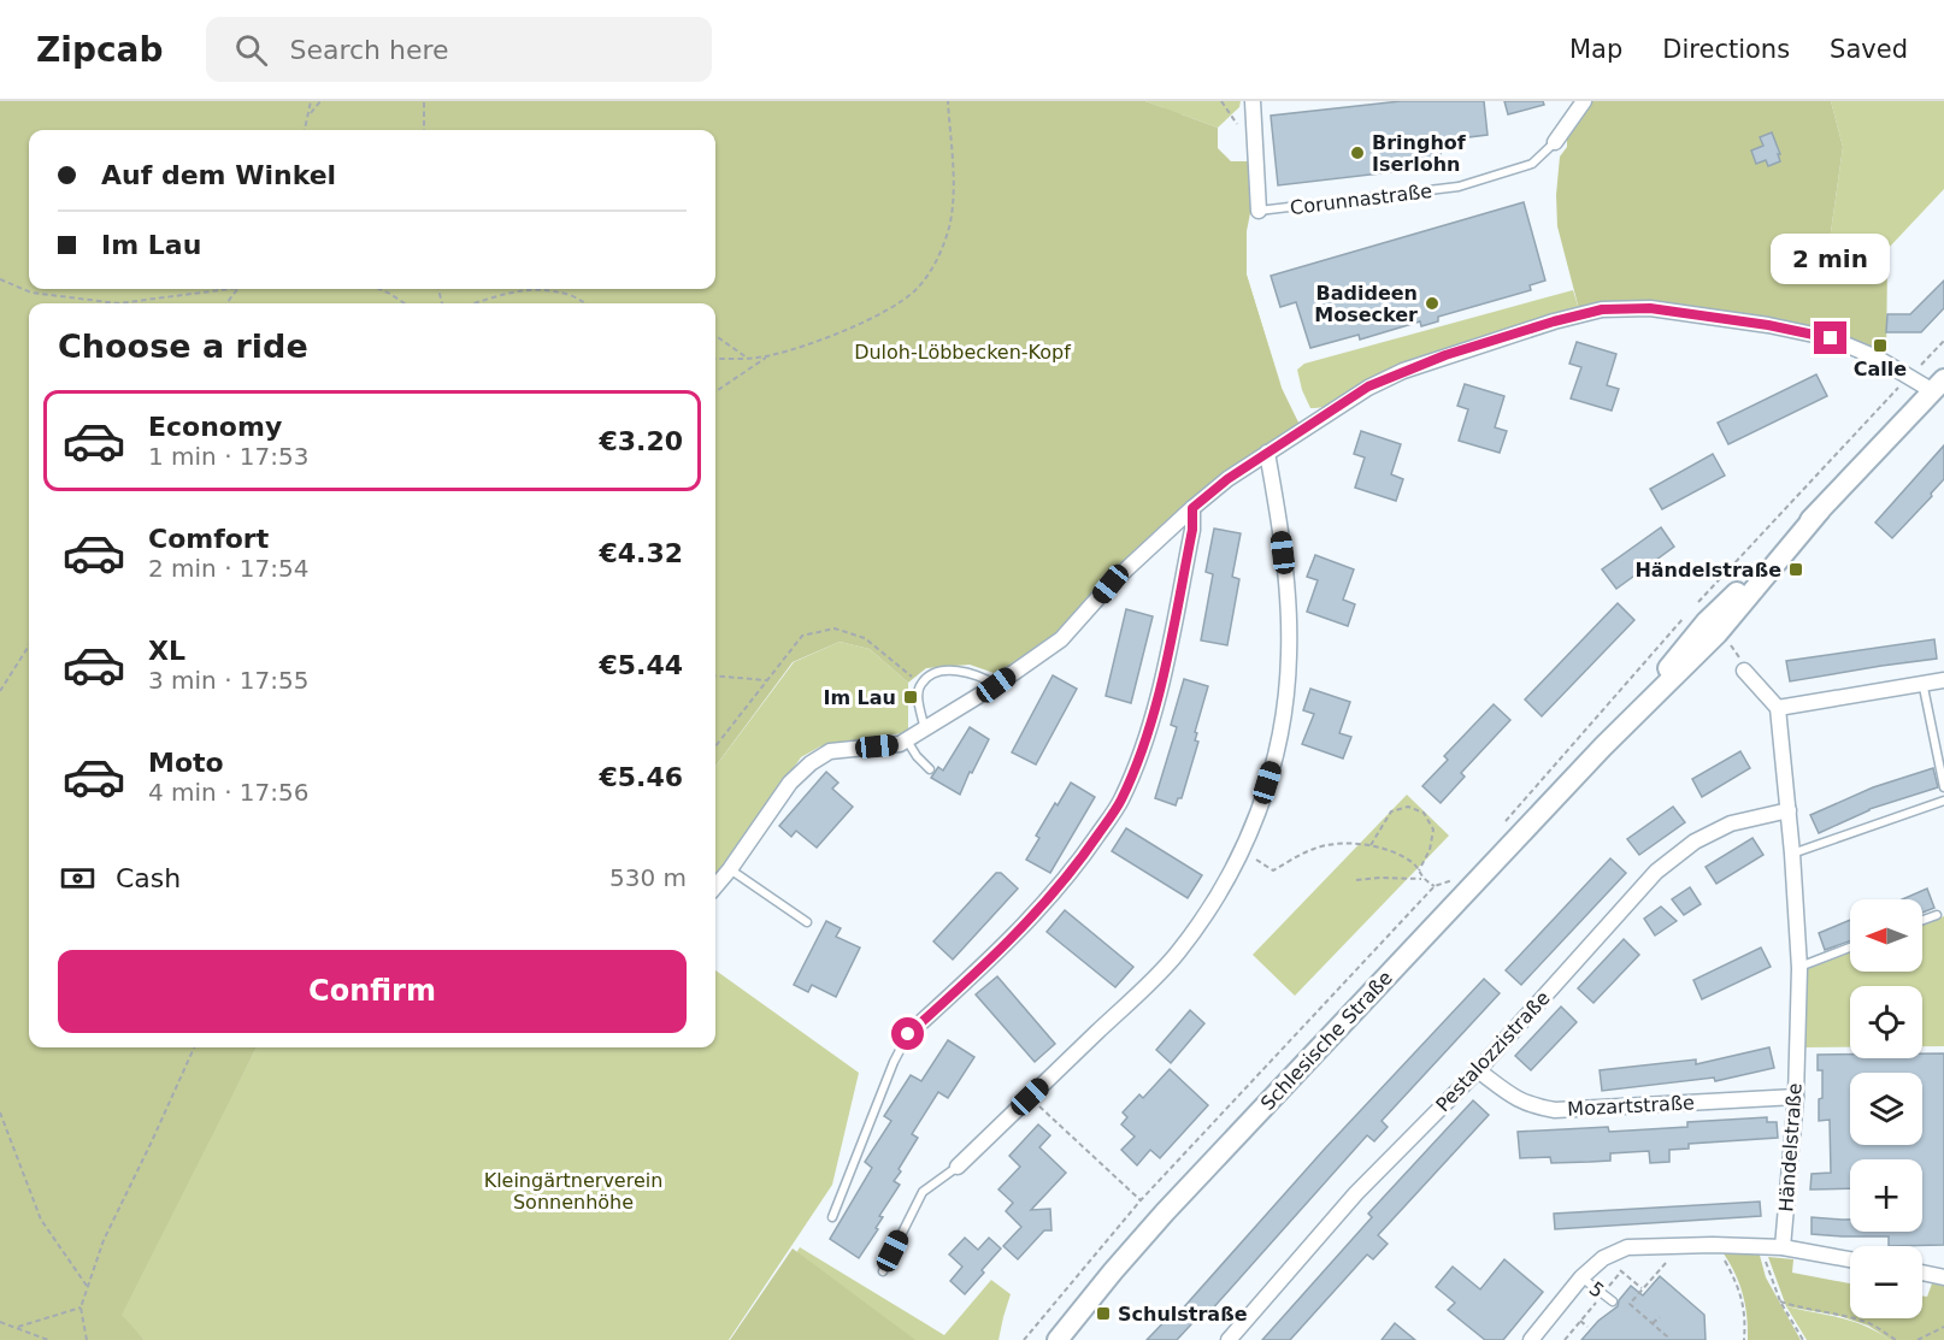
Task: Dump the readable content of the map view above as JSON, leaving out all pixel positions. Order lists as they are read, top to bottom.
{
  "streets": {
    "main road": ["Schlesische Straße"],
    "street": [
      "Corunnastraße",
      "Pestalozzistraße",
      "Mozartstraße",
      "Händelstraße"
    ],
    "lane": ["5"]
  },
  "crossings": [
    ["Pestalozzistraße", "Mozartstraße"],
    ["Pestalozzistraße", "Händelstraße"],
    ["Mozartstraße", "Händelstraße"]
  ],
  "parks": ["Duloh-Löbbecken-Kopf", "Kleingärtnerverein Sonnenhöhe"],
  "places": {
    "other": ["Bringhof Iserlohn", "Badideen Mosecker"],
    "transit": [
      "Calle",
      "Händelstraße",
      "Im Lau",
      "Schulstraße"
    ]
  },
  "north": "left",
  "page": {
    "header": "Zipcab",
    "search": "Search here",
    "nav": ["Map", "Directions", "Saved"],
    "banner": ["Auf dem Winkel", "Im Lau"],
    "bubble": "2 min",
    "heading": "Choose a ride",
    "list": [
      {
        "name": "Economy",
        "note": "1 min · 17:53",
        "value": "€3.20"
      },
      {
        "name": "Comfort",
        "note": "2 min · 17:54",
        "value": "€4.32"
      },
      {
        "name": "XL",
        "note": "3 min · 17:55",
        "value": "€5.44"
      },
      {
        "name": "Moto",
        "note": "4 min · 17:56",
        "value": "€5.46"
      }
    ],
    "pay": ["Cash", "530 m"],
    "map_buttons": ["+", "−"],
    "buttons": "Confirm"
  }
}
